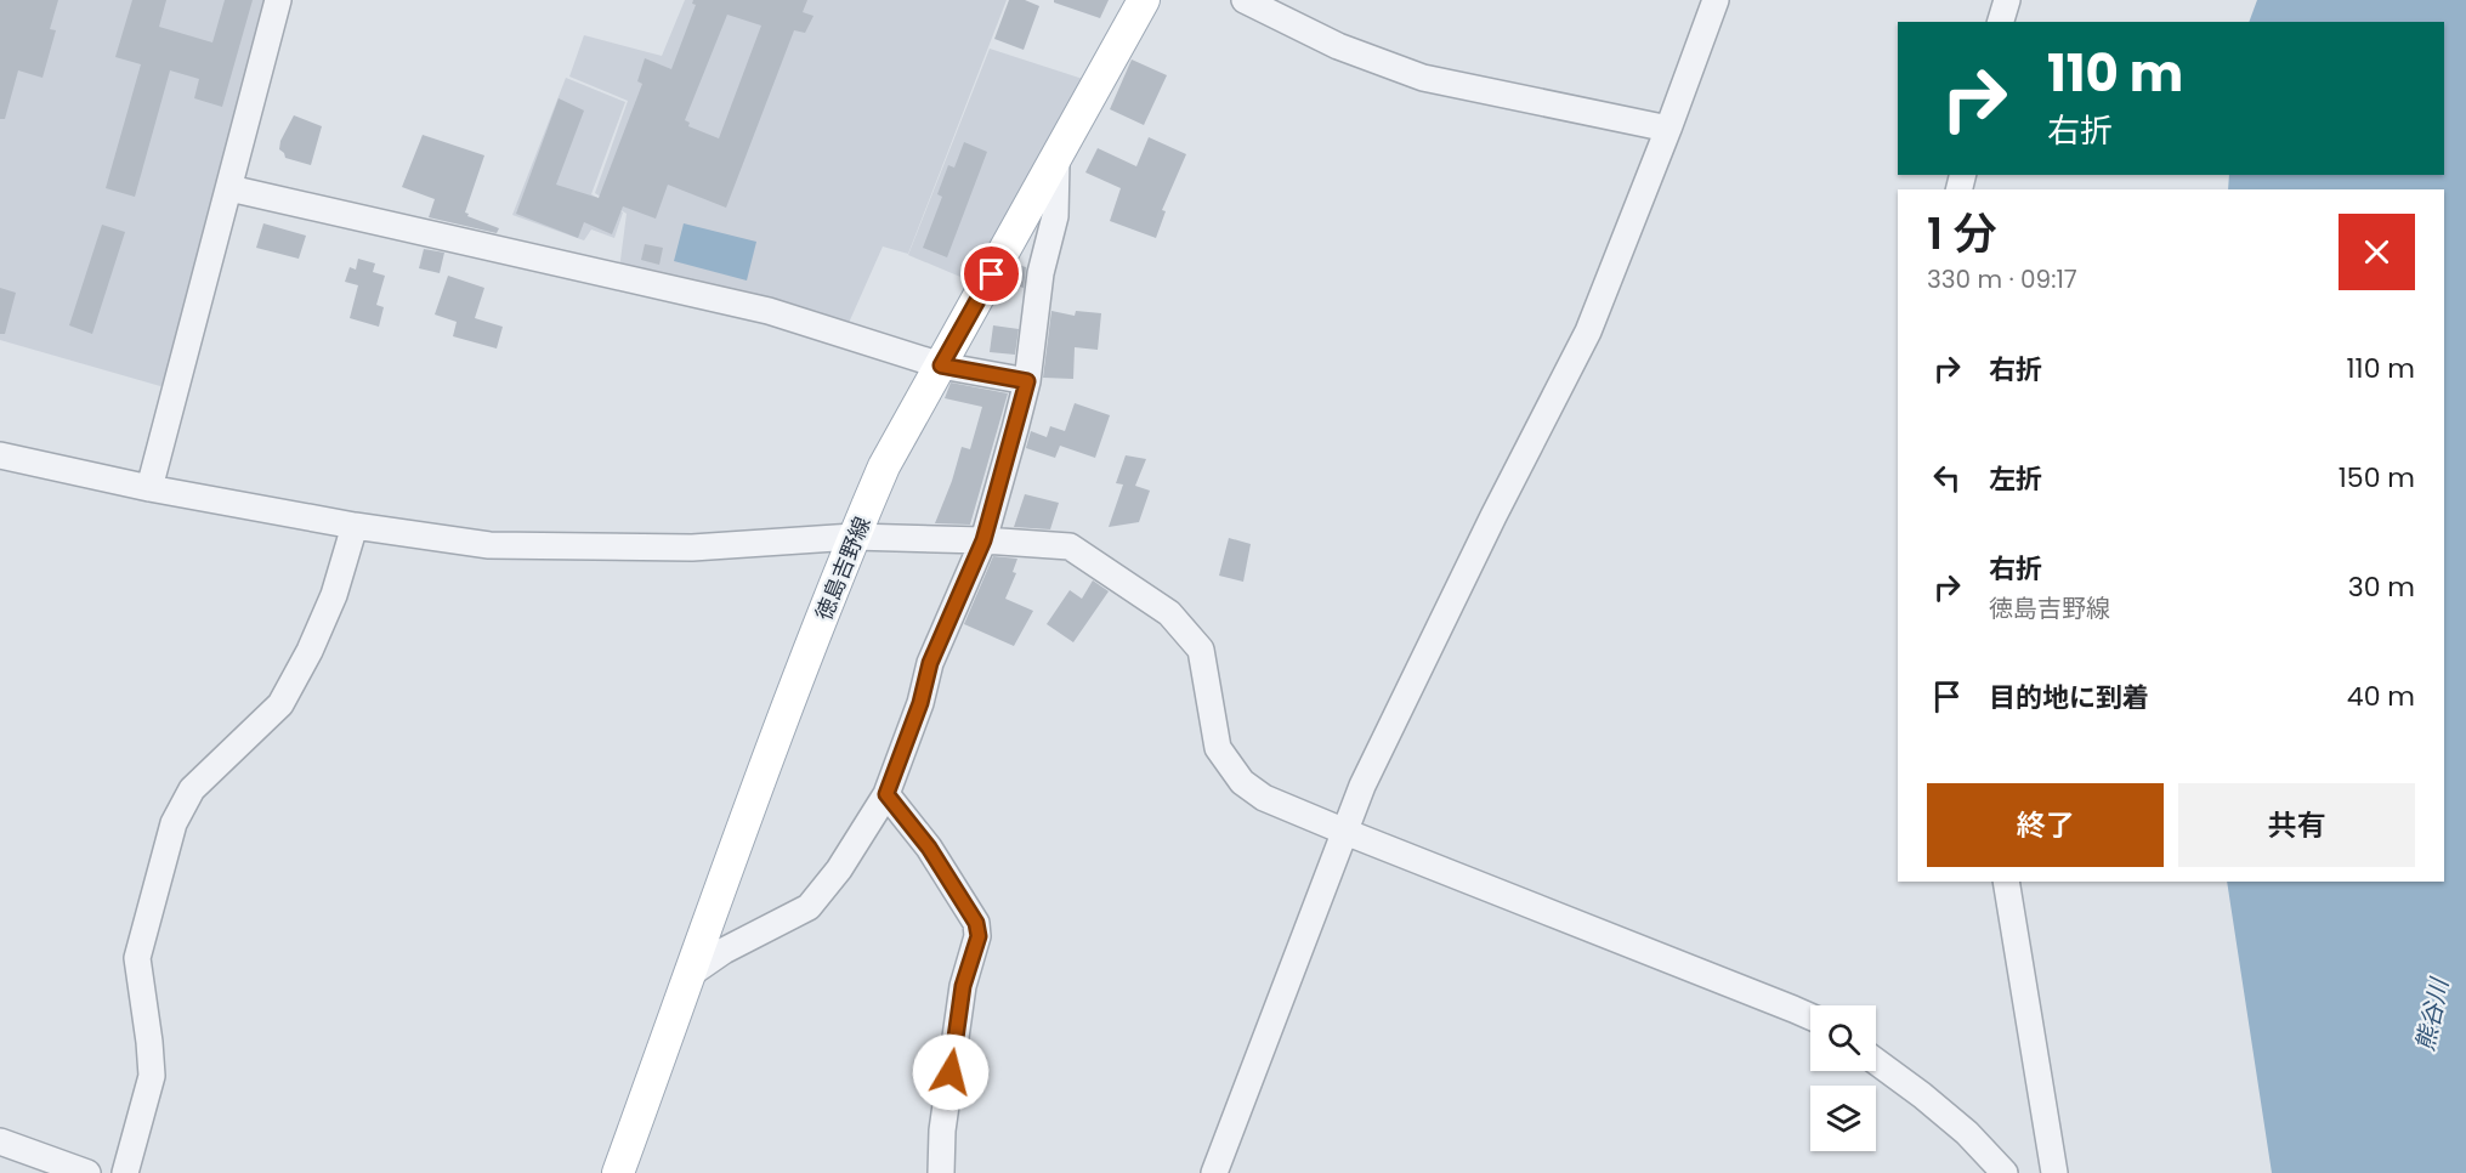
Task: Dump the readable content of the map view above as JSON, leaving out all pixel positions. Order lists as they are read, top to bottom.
{
  "streets": {
    "main road": ["徳島吉野線"]
  },
  "water": ["熊谷川"],
  "page": {
    "turn": ["110 m", "右折"],
    "heading": ["1 分", "330 m · 09:17"],
    "list": [
      {
        "name": "右折",
        "value": "110 m"
      },
      {
        "name": "左折",
        "value": "150 m"
      },
      {
        "name": "右折",
        "note": "徳島吉野線",
        "value": "30 m"
      },
      {
        "name": "目的地に到着",
        "value": "40 m"
      }
    ],
    "buttons": ["終了", "共有"]
  }
}
